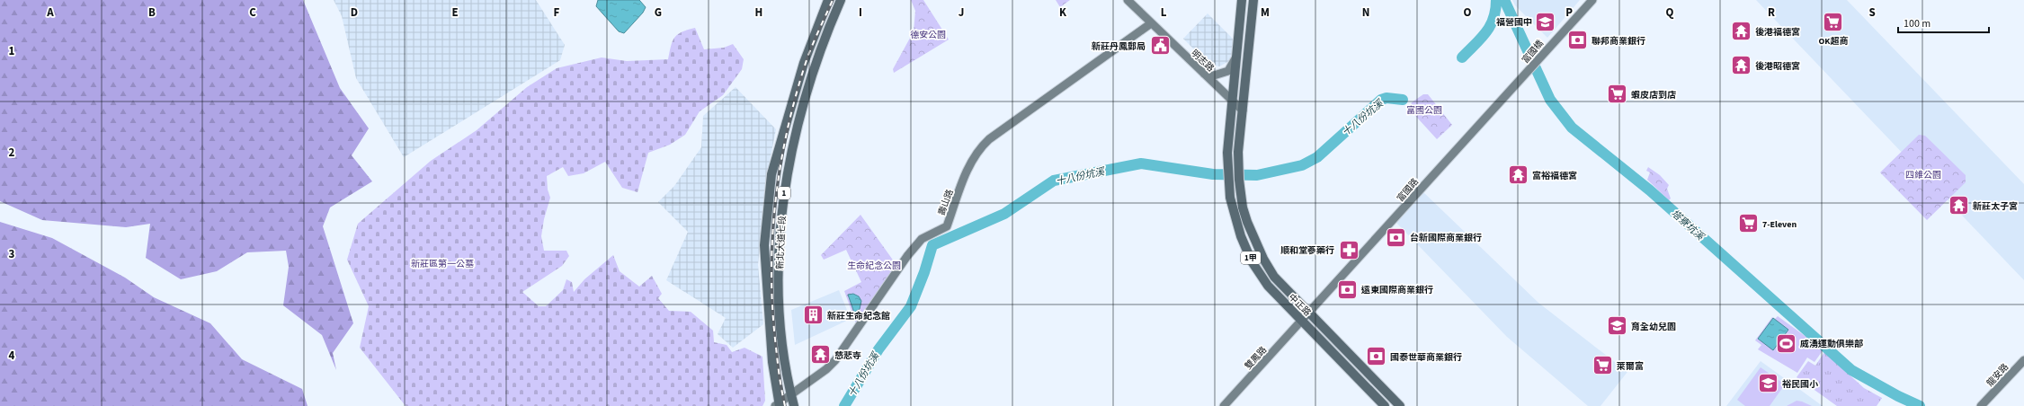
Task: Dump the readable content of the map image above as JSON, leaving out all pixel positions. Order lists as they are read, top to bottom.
{
  "streets": {
    "main road": [
      "1",
      "新北大道七段",
      "1甲",
      "中正路"
    ],
    "street": [
      "富國橋",
      "明志路",
      "富國路",
      "壽山路",
      "雙鳳路",
      "龍安路"
    ]
  },
  "crossings": [
    ["富國橋", "富國路"],
    ["明志路", "壽山路"],
    ["明志路", "1甲"],
    ["明志路", "中正路"],
    ["富國路", "中正路"],
    ["富國路", "雙鳳路"],
    ["壽山路", "新北大道七段"],
    ["1甲", "中正路"],
    ["中正路", "雙鳳路"]
  ],
  "water": ["十八份坑溪", "塔寮坑溪"],
  "parks": [
    "德安公園",
    "富國公園",
    "四維公園",
    "新莊區第一公墓",
    "生命紀念公園"
  ],
  "places": {
    "school or university": ["福營國中", "育全幼兒園", "裕民國小"],
    "supermarket": [
      "OK超商",
      "蝦皮店到店",
      "7-Eleven",
      "萊爾富"
    ],
    "temple": [
      "後港福德宮",
      "後港昭德宮",
      "富裕福德宮",
      "新莊太子宮",
      "慈悲寺"
    ],
    "bank": [
      "聯邦商業銀行",
      "台新國際商業銀行",
      "遠東國際商業銀行",
      "國泰世華商業銀行"
    ],
    "public building": ["新莊丹鳳郵局"],
    "pharmacy": ["順和堂蔘藥行"],
    "building": ["新莊生命紀念館"],
    "sports": ["威湧運動俱樂部"]
  },
  "scale_bar": "100 m",
  "grid": {
    "columns": [
      "A",
      "B",
      "C",
      "D",
      "E",
      "F",
      "G",
      "H",
      "I",
      "J",
      "K",
      "L",
      "M",
      "N",
      "O",
      "P",
      "Q",
      "R",
      "S"
    ],
    "rows": [
      "1",
      "2",
      "3",
      "4"
    ]
  }
}
